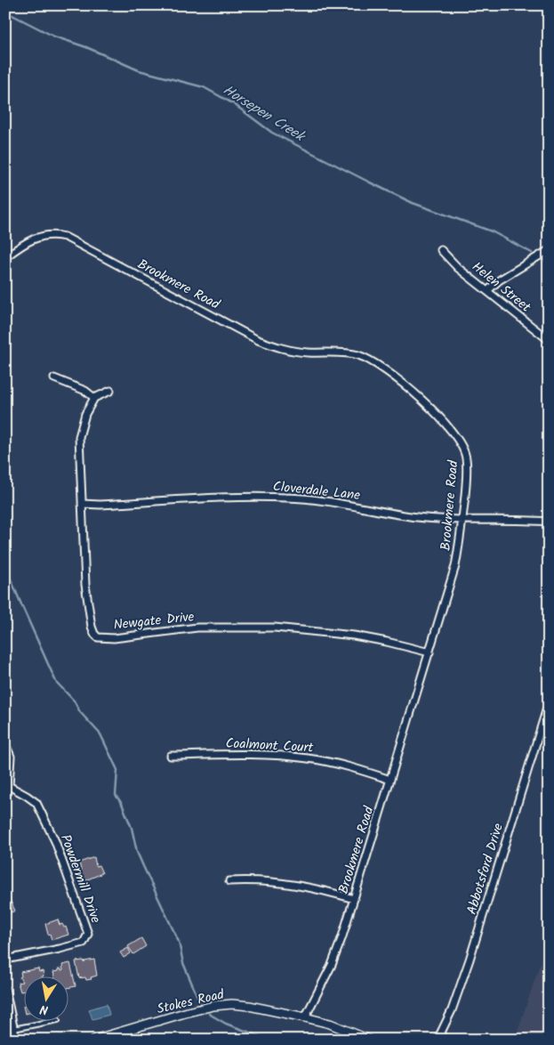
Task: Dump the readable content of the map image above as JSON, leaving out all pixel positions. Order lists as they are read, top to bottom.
{
  "streets": {
    "street": [
      "Brookmere Road",
      "Helen Street",
      "Cloverdale Lane",
      "Newgate Drive",
      "Coalmont Court",
      "Abbotsford Drive",
      "Powdermill Drive",
      "Stokes Road"
    ]
  },
  "crossings": [
    ["Brookmere Road", "Cloverdale Lane"],
    ["Brookmere Road", "Newgate Drive"],
    ["Brookmere Road", "Coalmont Court"],
    ["Brookmere Road", "Stokes Road"],
    ["Cloverdale Lane", "Newgate Drive"]
  ],
  "water": ["Horsepen Creek"],
  "north": "bottom"
}
